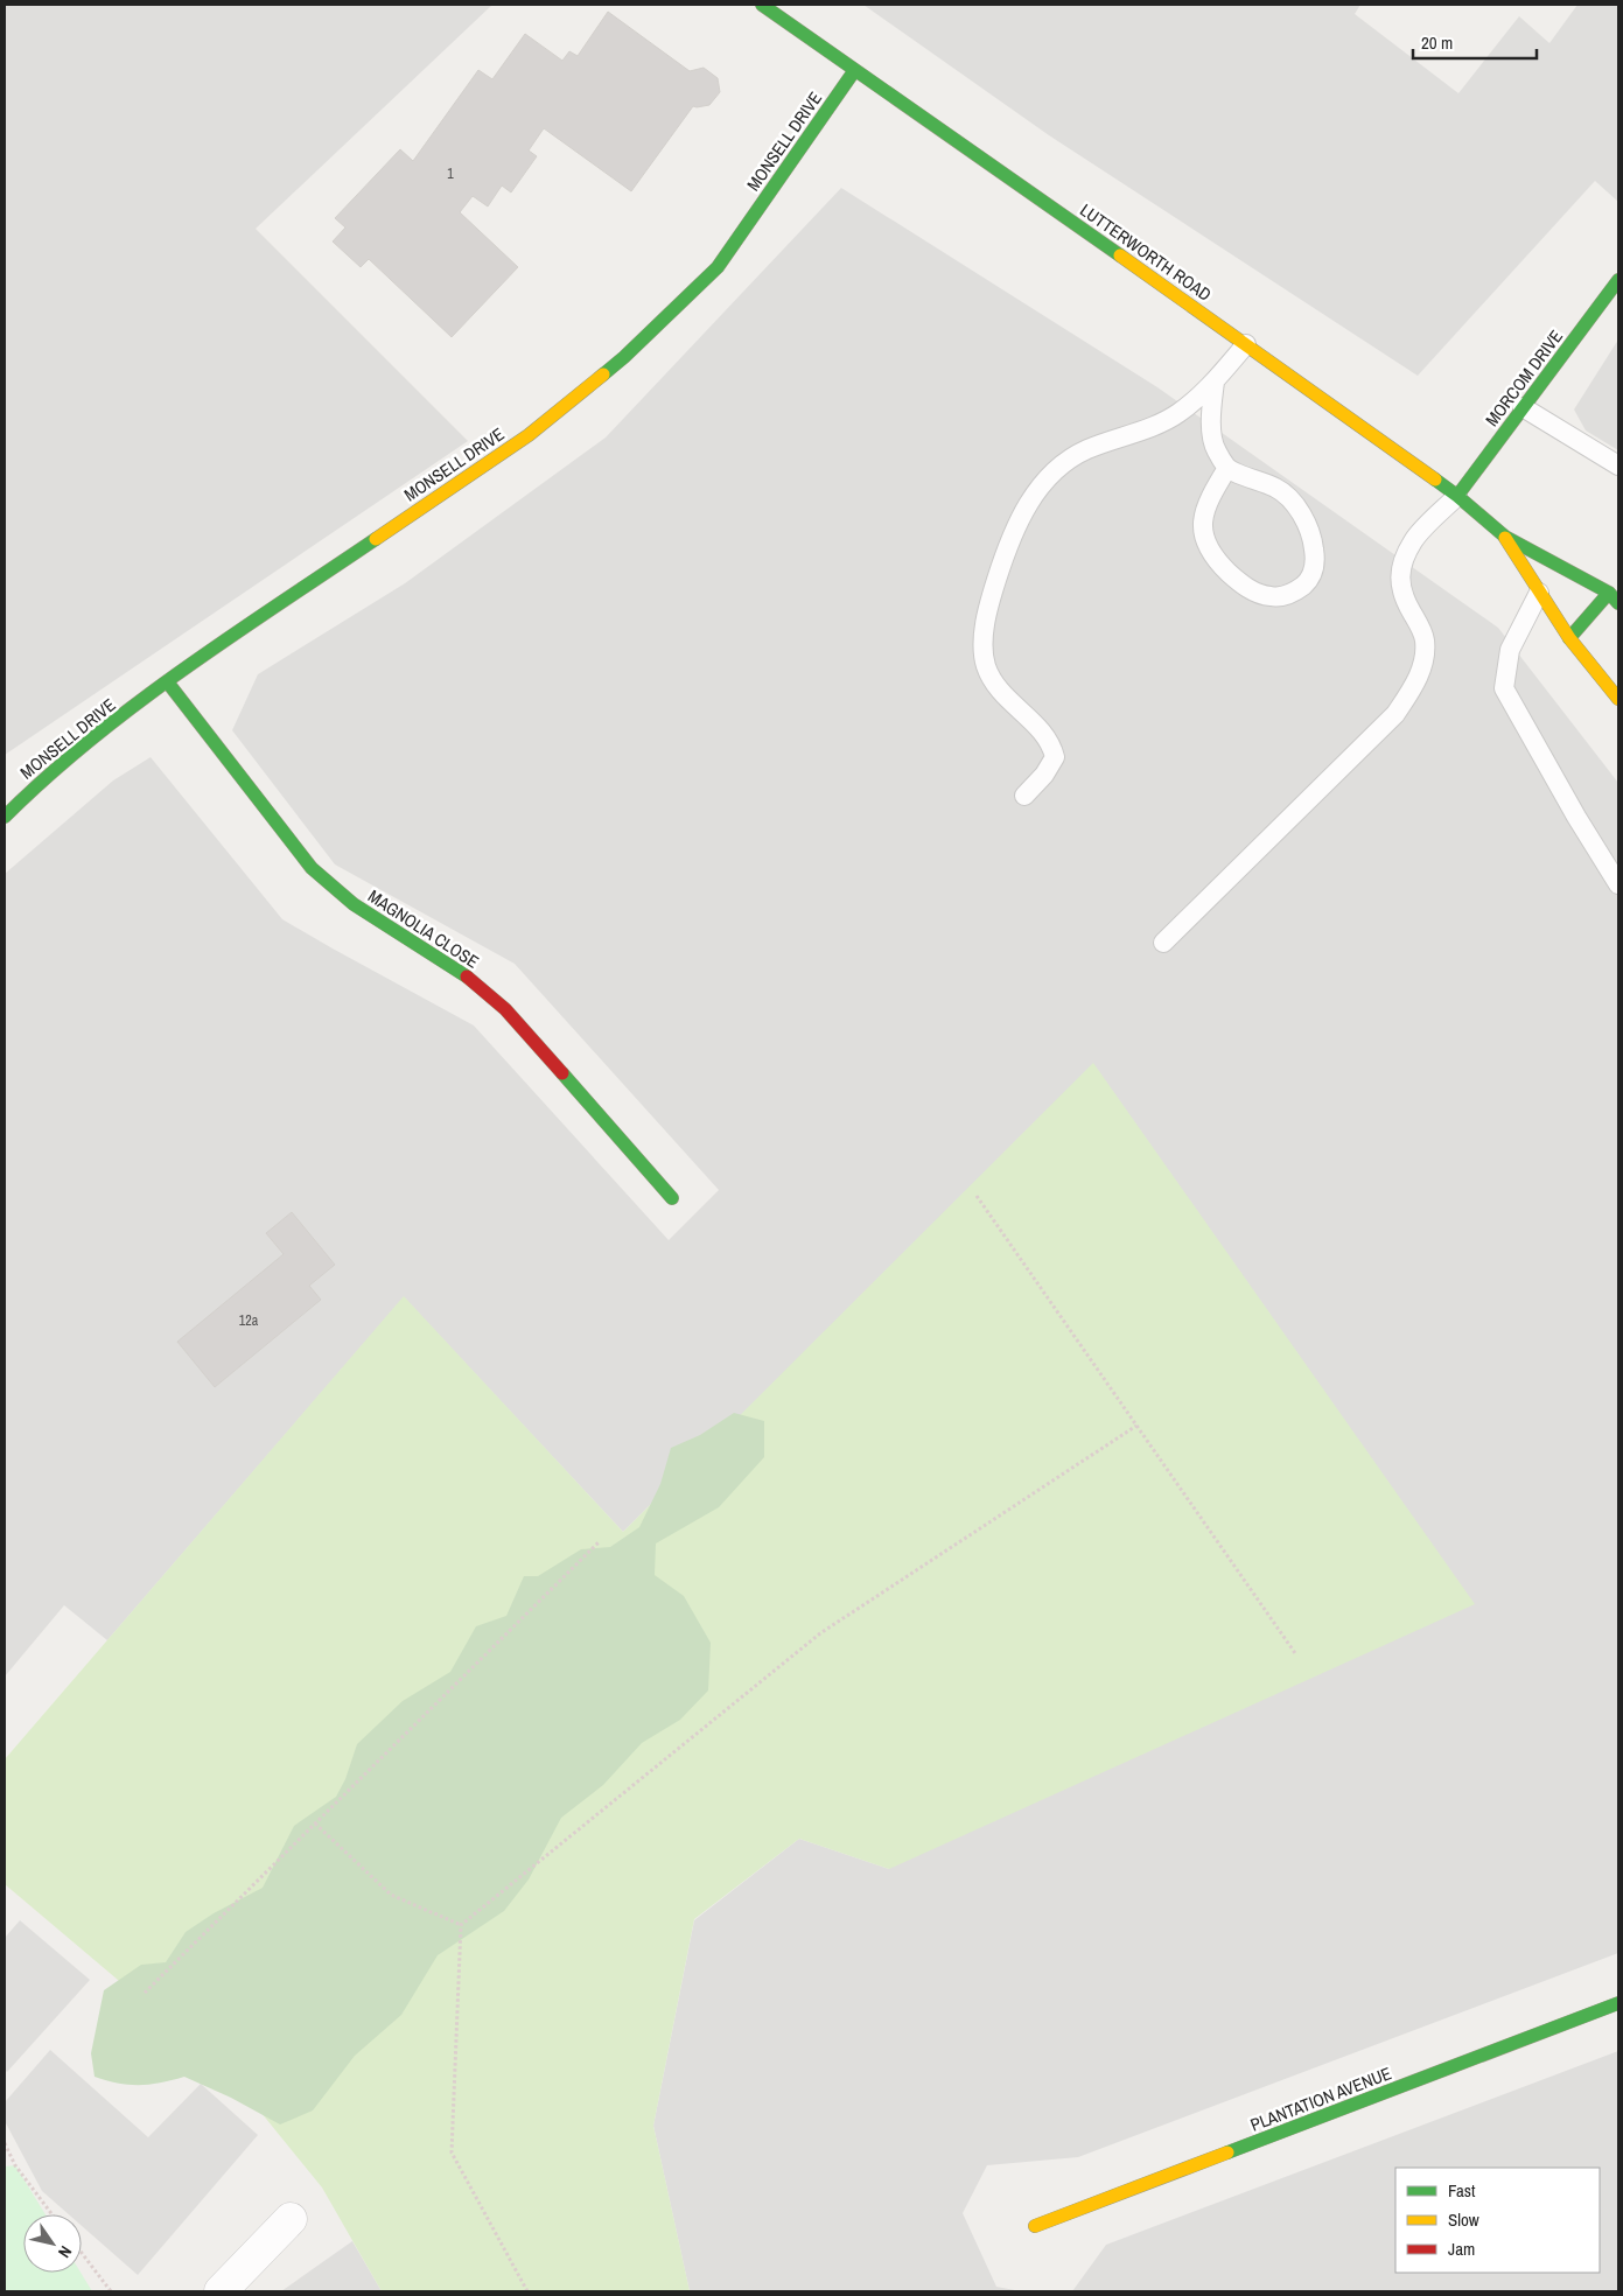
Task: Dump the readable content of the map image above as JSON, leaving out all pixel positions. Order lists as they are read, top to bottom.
{
  "streets": {
    "street": [
      "MONSELL DRIVE",
      "LUTTERWORTH ROAD",
      "MORCOM DRIVE",
      "MAGNOLIA CLOSE",
      "PLANTATION AVENUE"
    ]
  },
  "crossings": [
    ["MONSELL DRIVE", "LUTTERWORTH ROAD"],
    ["MONSELL DRIVE", "MAGNOLIA CLOSE"],
    ["LUTTERWORTH ROAD", "MORCOM DRIVE"]
  ],
  "house_numbers": ["1", "12a"],
  "legend": ["Fast", "Slow", "Jam"],
  "scale_bar": "20 m",
  "north": "bottom right"
}
